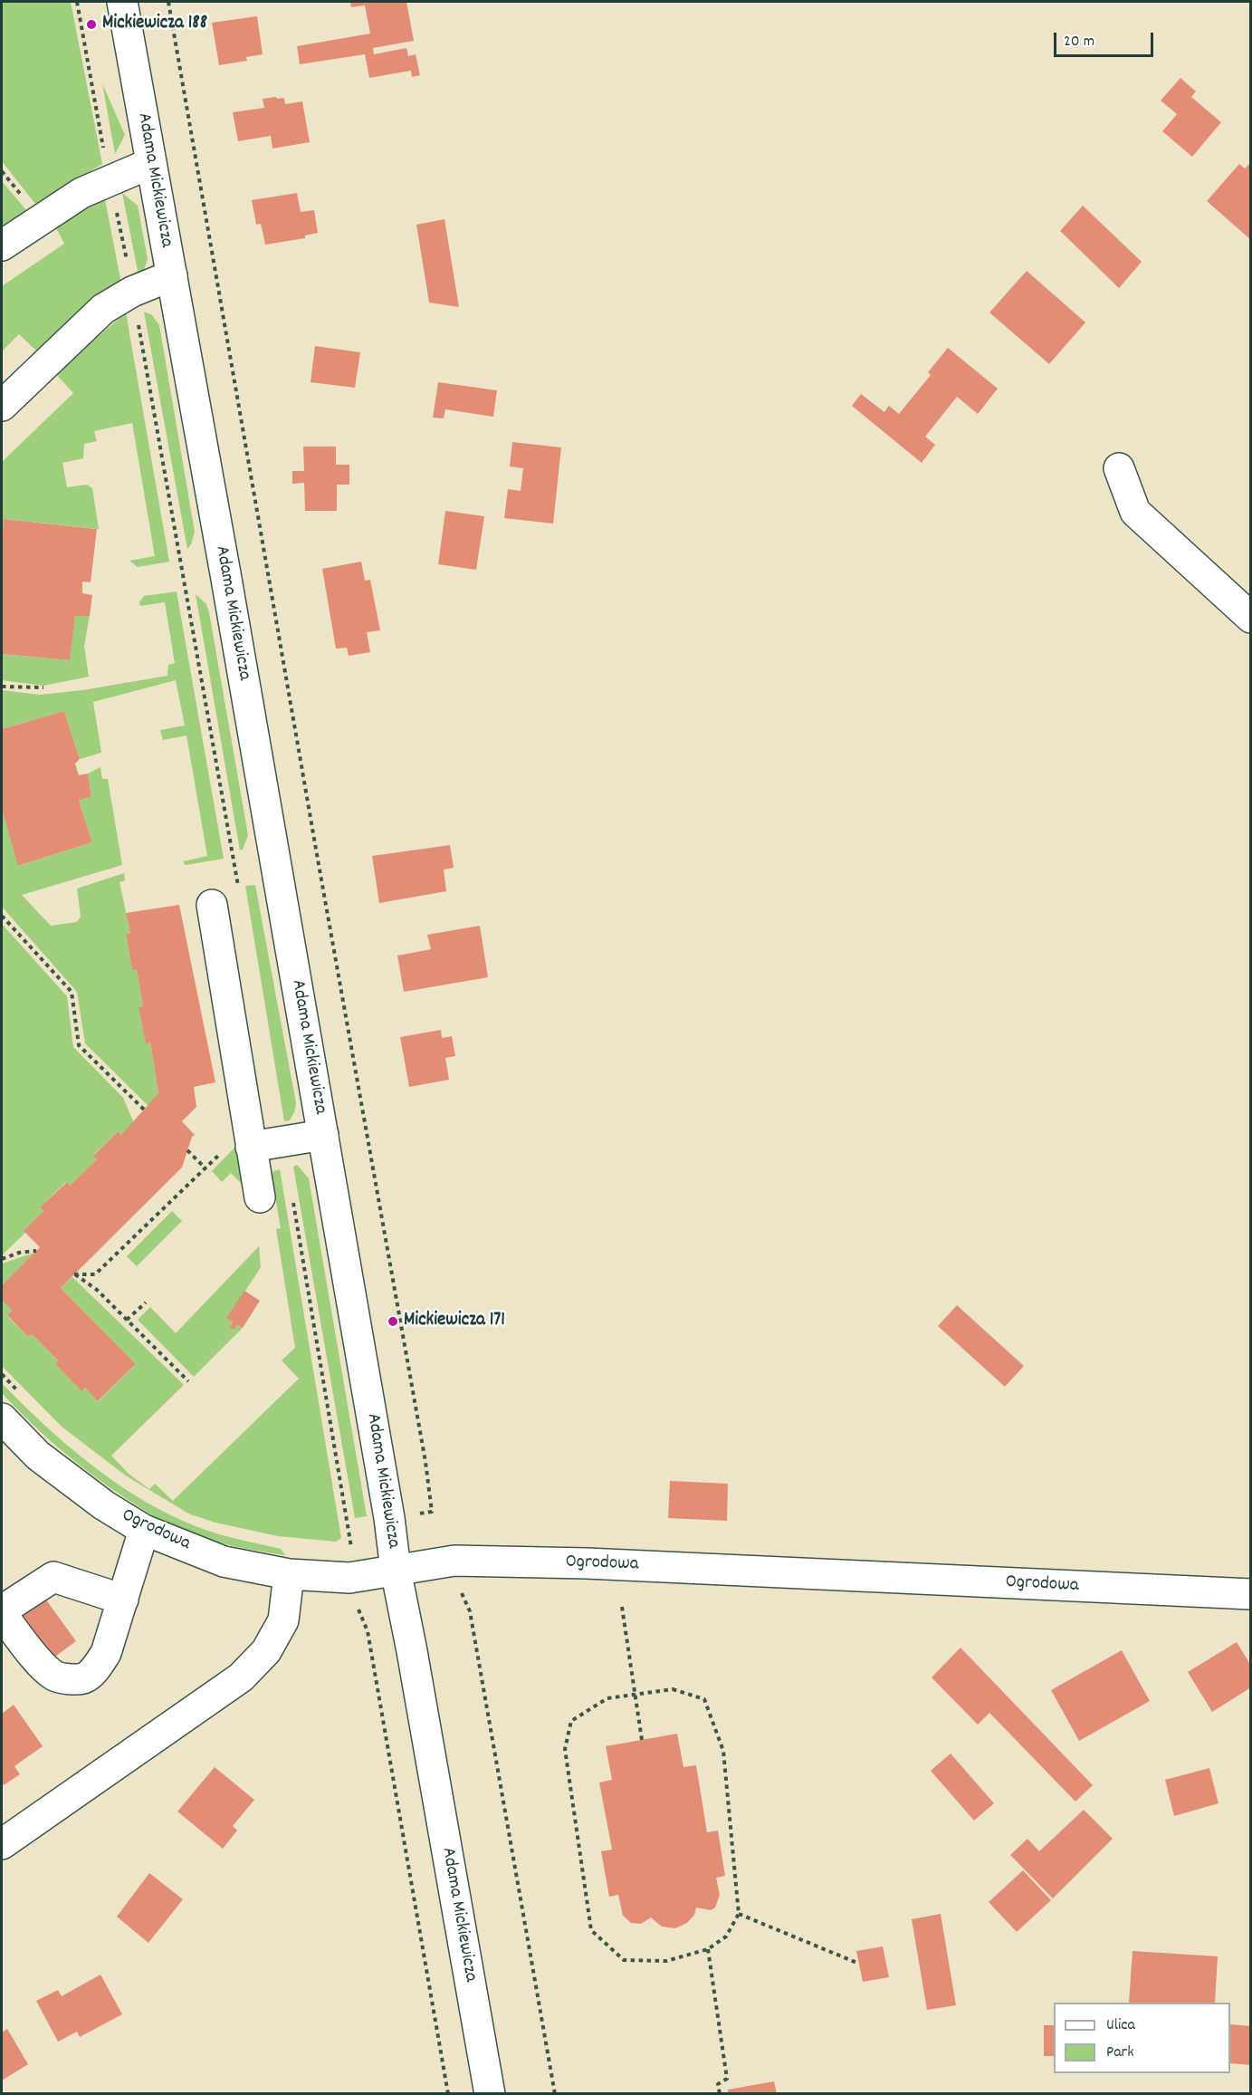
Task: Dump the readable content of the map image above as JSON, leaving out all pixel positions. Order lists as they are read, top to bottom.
{
  "streets": {
    "main road": ["Adama Mickiewicza", "Ogrodowa"]
  },
  "crossings": [
    ["Adama Mickiewicza", "Ogrodowa"]
  ],
  "places": ["Mickiewicza 188", "Mickiewicza 171"],
  "legend": ["Ulica", "Park"],
  "scale_bar": "20 m"
}
